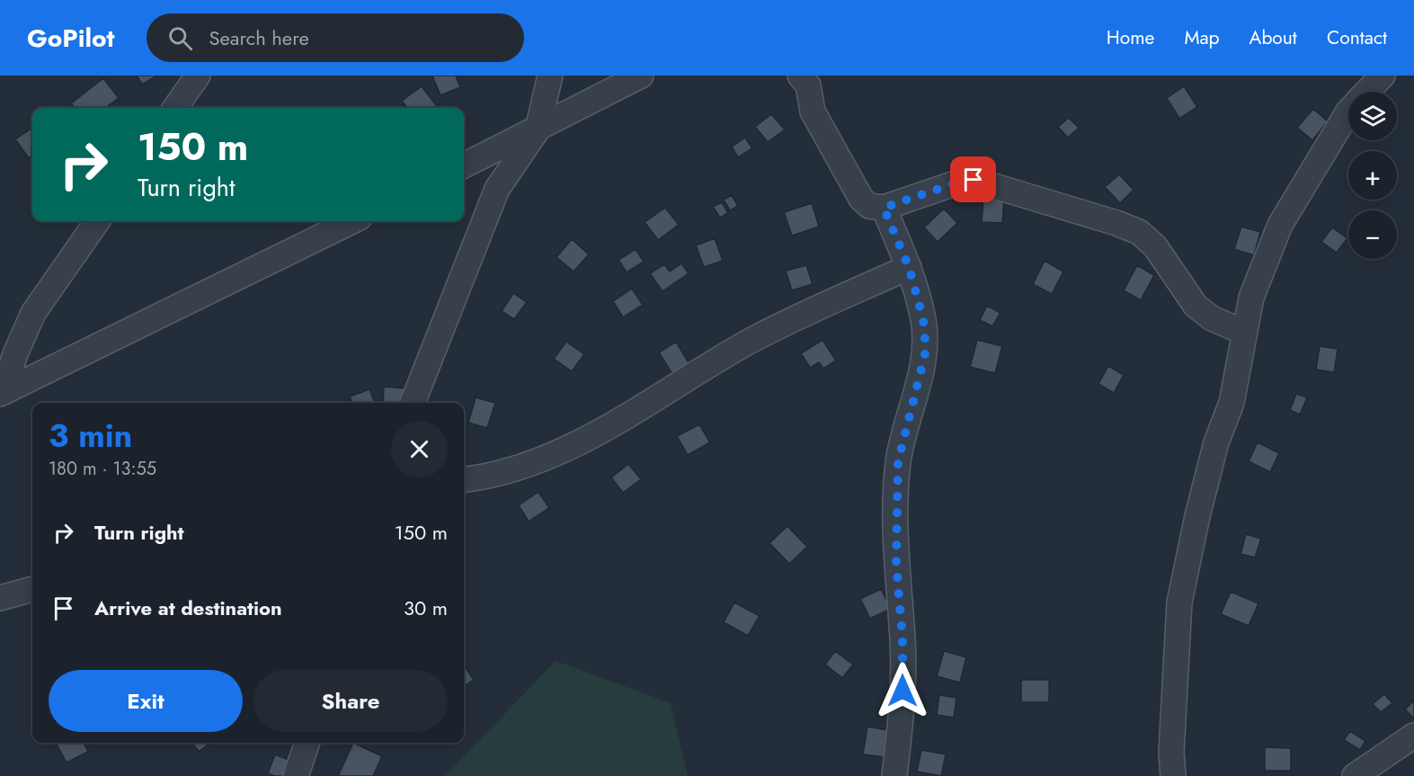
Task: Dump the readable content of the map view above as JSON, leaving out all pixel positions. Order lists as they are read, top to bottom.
{
  "page": {
    "header": "GoPilot",
    "search": "Search here",
    "nav": [
      "Home",
      "Map",
      "About",
      "Contact"
    ],
    "map_buttons": ["+", "−"],
    "turn": ["150 m", "Turn right"],
    "heading": ["3 min", "180 m · 13:55"],
    "list": [
      {
        "name": "Turn right",
        "value": "150 m"
      },
      {
        "name": "Arrive at destination",
        "value": "30 m"
      }
    ],
    "buttons": ["Exit", "Share"]
  }
}
